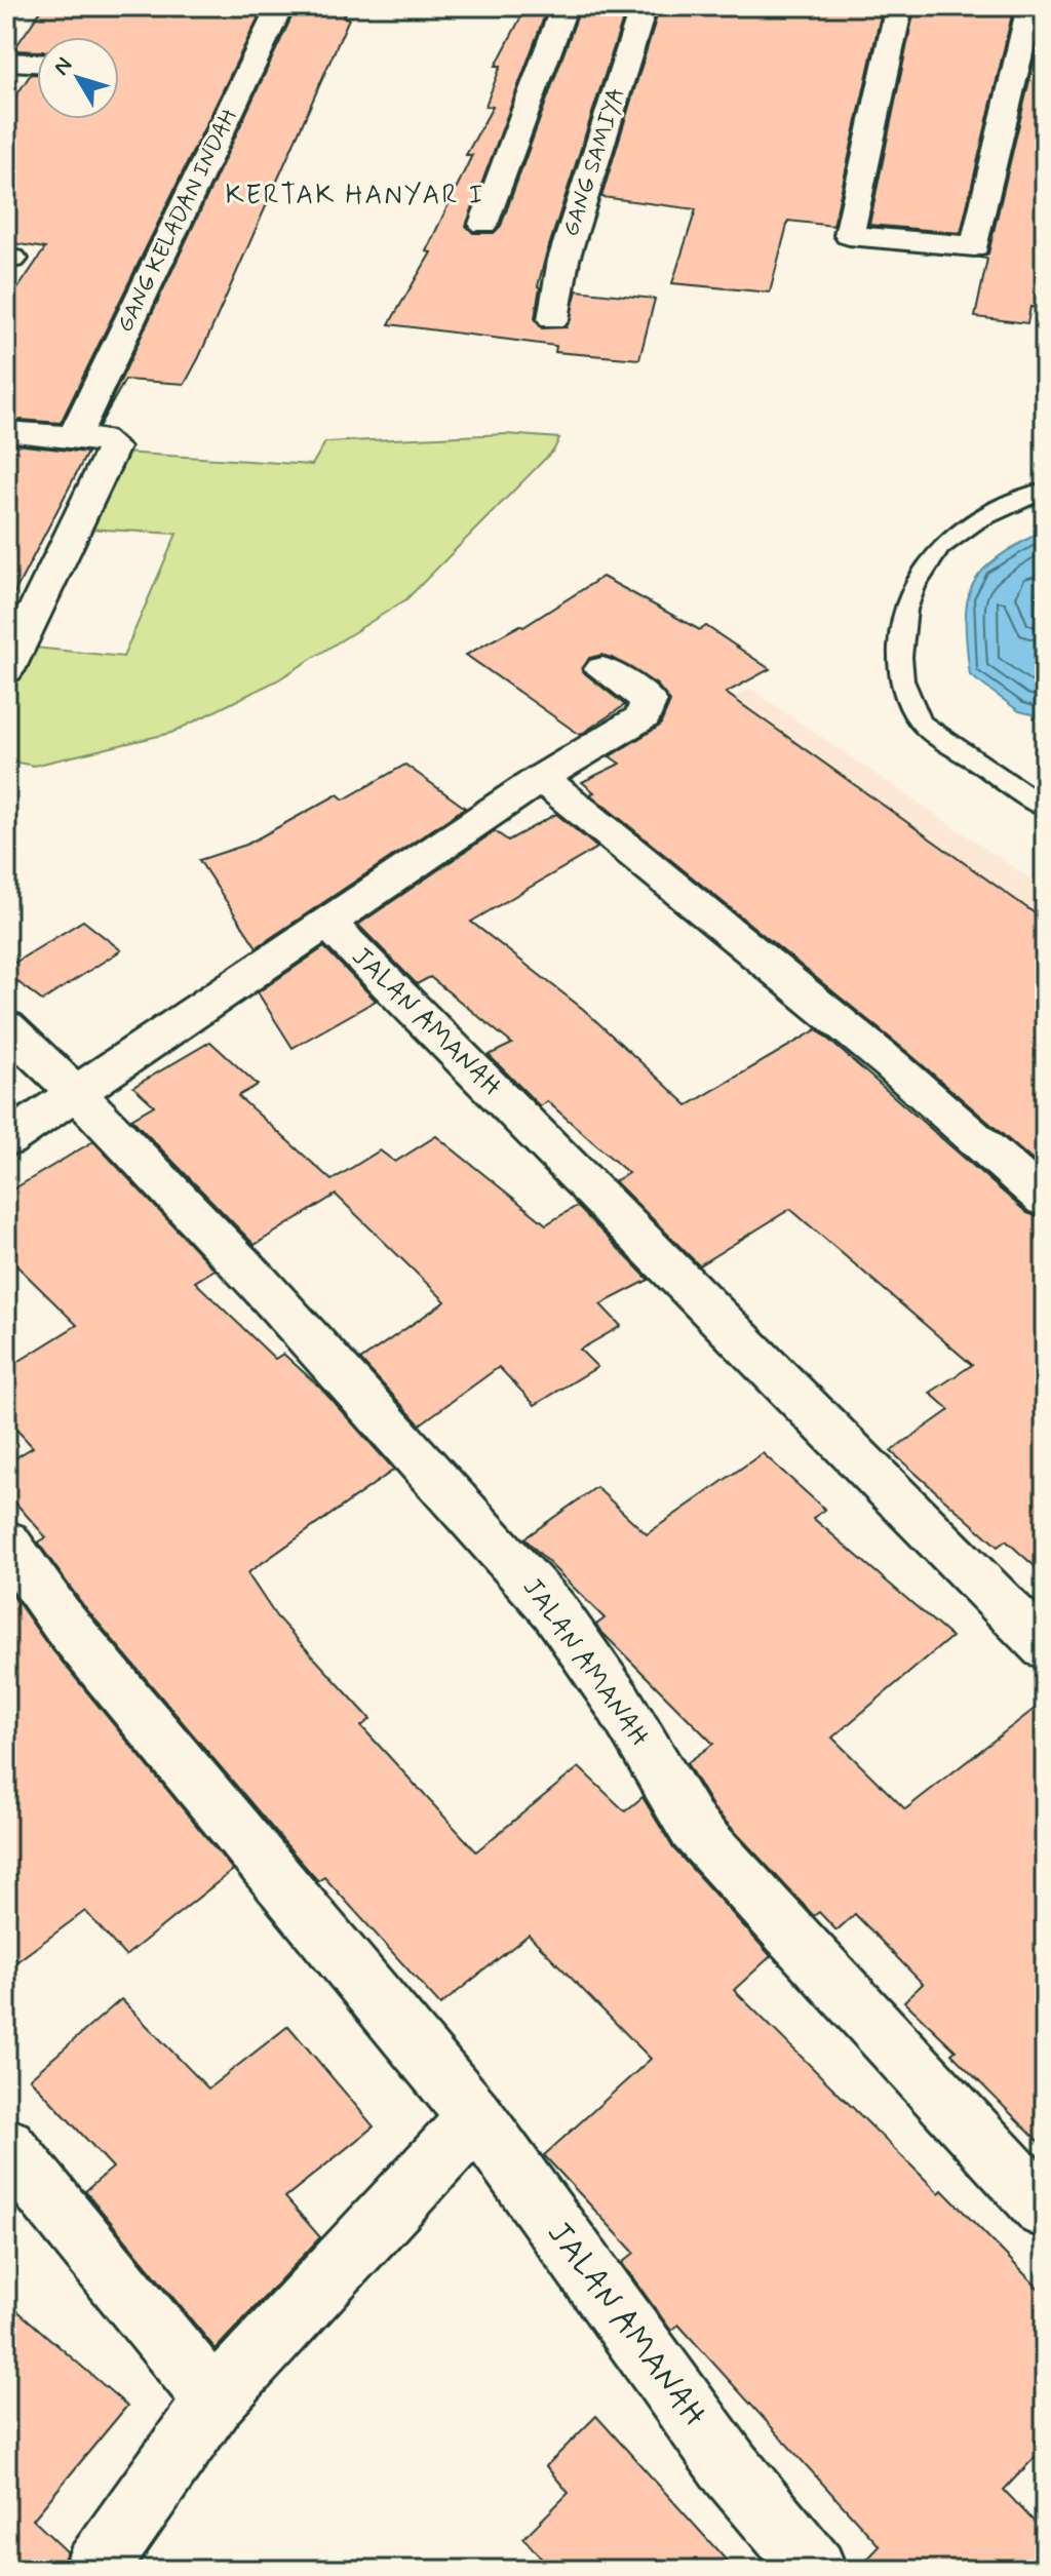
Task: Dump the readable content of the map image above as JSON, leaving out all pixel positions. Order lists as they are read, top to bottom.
{
  "streets": {
    "street": ["GANG SAMIYA", "GANG KELADAN INDAH", "JALAN AMANAH"]
  },
  "districts": ["KERTAK HANYAR I"],
  "north": "top left"
}
